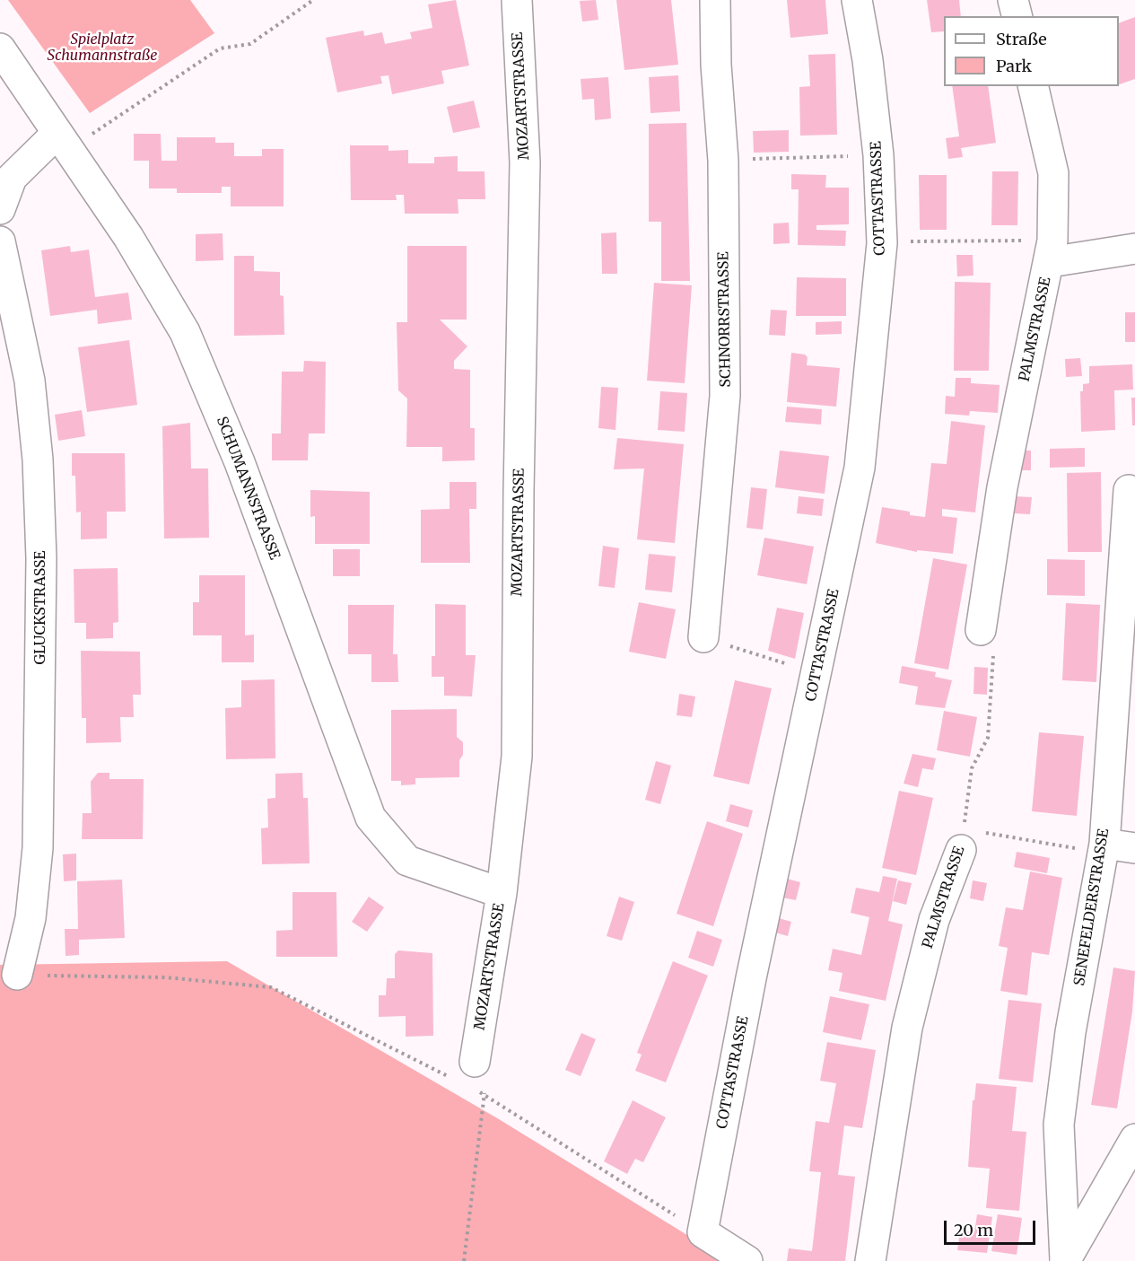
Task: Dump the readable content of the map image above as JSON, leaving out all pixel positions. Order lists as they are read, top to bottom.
{
  "streets": {
    "street": [
      "MOZARTSTRASSE",
      "COTTASTRASSE",
      "SCHNORRSTRASSE",
      "PALMSTRASSE",
      "SCHUMANNSTRASSE",
      "GLUCKSTRASSE",
      "SENEFELDERSTRASSE"
    ]
  },
  "crossings": [
    ["MOZARTSTRASSE", "SCHUMANNSTRASSE"]
  ],
  "parks": ["Spielplatz Schumannstraße"],
  "legend": ["Straße", "Park"],
  "scale_bar": "20 m"
}
